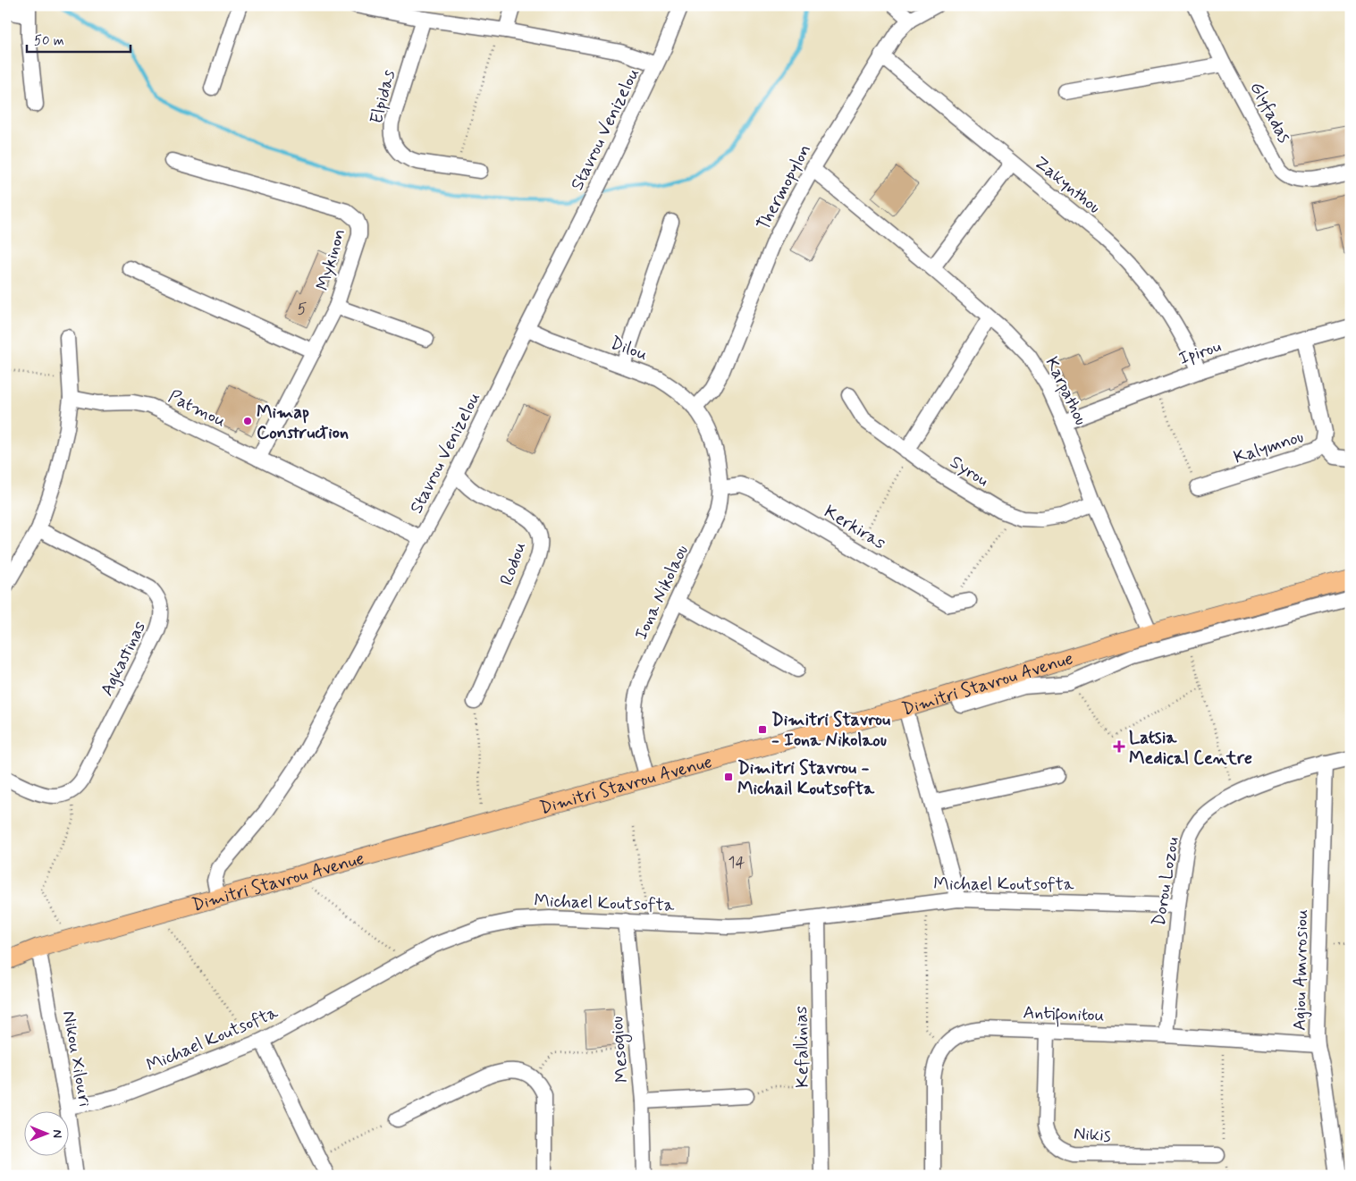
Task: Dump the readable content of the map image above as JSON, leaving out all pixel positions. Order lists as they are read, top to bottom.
{
  "streets": {
    "main road": ["Dimitri Stavrou Avenue"],
    "street": [
      "Elpidas",
      "Glyfadas",
      "Stavrou Venizelou",
      "Zakynthou",
      "Thermopylon",
      "Mykinon",
      "Dilou",
      "Ipirou",
      "Karpathou",
      "Patmou",
      "Kalymnou",
      "Syrou",
      "Kerkiras",
      "Rodou",
      "Iona Nikolaou",
      "Agkastinas",
      "Dorou Lozou",
      "Michael Koutsofta",
      "Agiou Amvrosiou",
      "Antifonitou",
      "Kefallinias",
      "Mesogiou",
      "Nikou Xilouri",
      "Nikis"
    ]
  },
  "crossings": [
    ["Stavrou Venizelou", "Dilou"],
    ["Stavrou Venizelou", "Patmou"],
    ["Stavrou Venizelou", "Rodou"],
    ["Stavrou Venizelou", "Dimitri Stavrou Avenue"],
    ["Zakynthou", "Thermopylon"],
    ["Zakynthou", "Ipirou"],
    ["Thermopylon", "Dilou"],
    ["Thermopylon", "Karpathou"],
    ["Mykinon", "Patmou"],
    ["Dilou", "Iona Nikolaou"],
    ["Ipirou", "Karpathou"],
    ["Ipirou", "Kalymnou"],
    ["Karpathou", "Syrou"],
    ["Karpathou", "Dimitri Stavrou Avenue"],
    ["Kerkiras", "Iona Nikolaou"],
    ["Iona Nikolaou", "Dimitri Stavrou Avenue"],
    ["Dimitri Stavrou Avenue", "Nikou Xilouri"],
    ["Dorou Lozou", "Michael Koutsofta"],
    ["Dorou Lozou", "Agiou Amvrosiou"],
    ["Dorou Lozou", "Antifonitou"],
    ["Michael Koutsofta", "Kefallinias"],
    ["Michael Koutsofta", "Mesogiou"],
    ["Michael Koutsofta", "Nikou Xilouri"],
    ["Agiou Amvrosiou", "Antifonitou"],
    ["Antifonitou", "Nikis"]
  ],
  "places": {
    "other": ["Mimap Construction"],
    "transit": ["Dimitri Stavrou - Iona Nikolaou", "Dimitri Stavrou - Michail Koutsofta"],
    "health": ["Latsia Medical Centre"]
  },
  "house_numbers": ["5", "14"],
  "scale_bar": "50 m",
  "north": "right"
}
